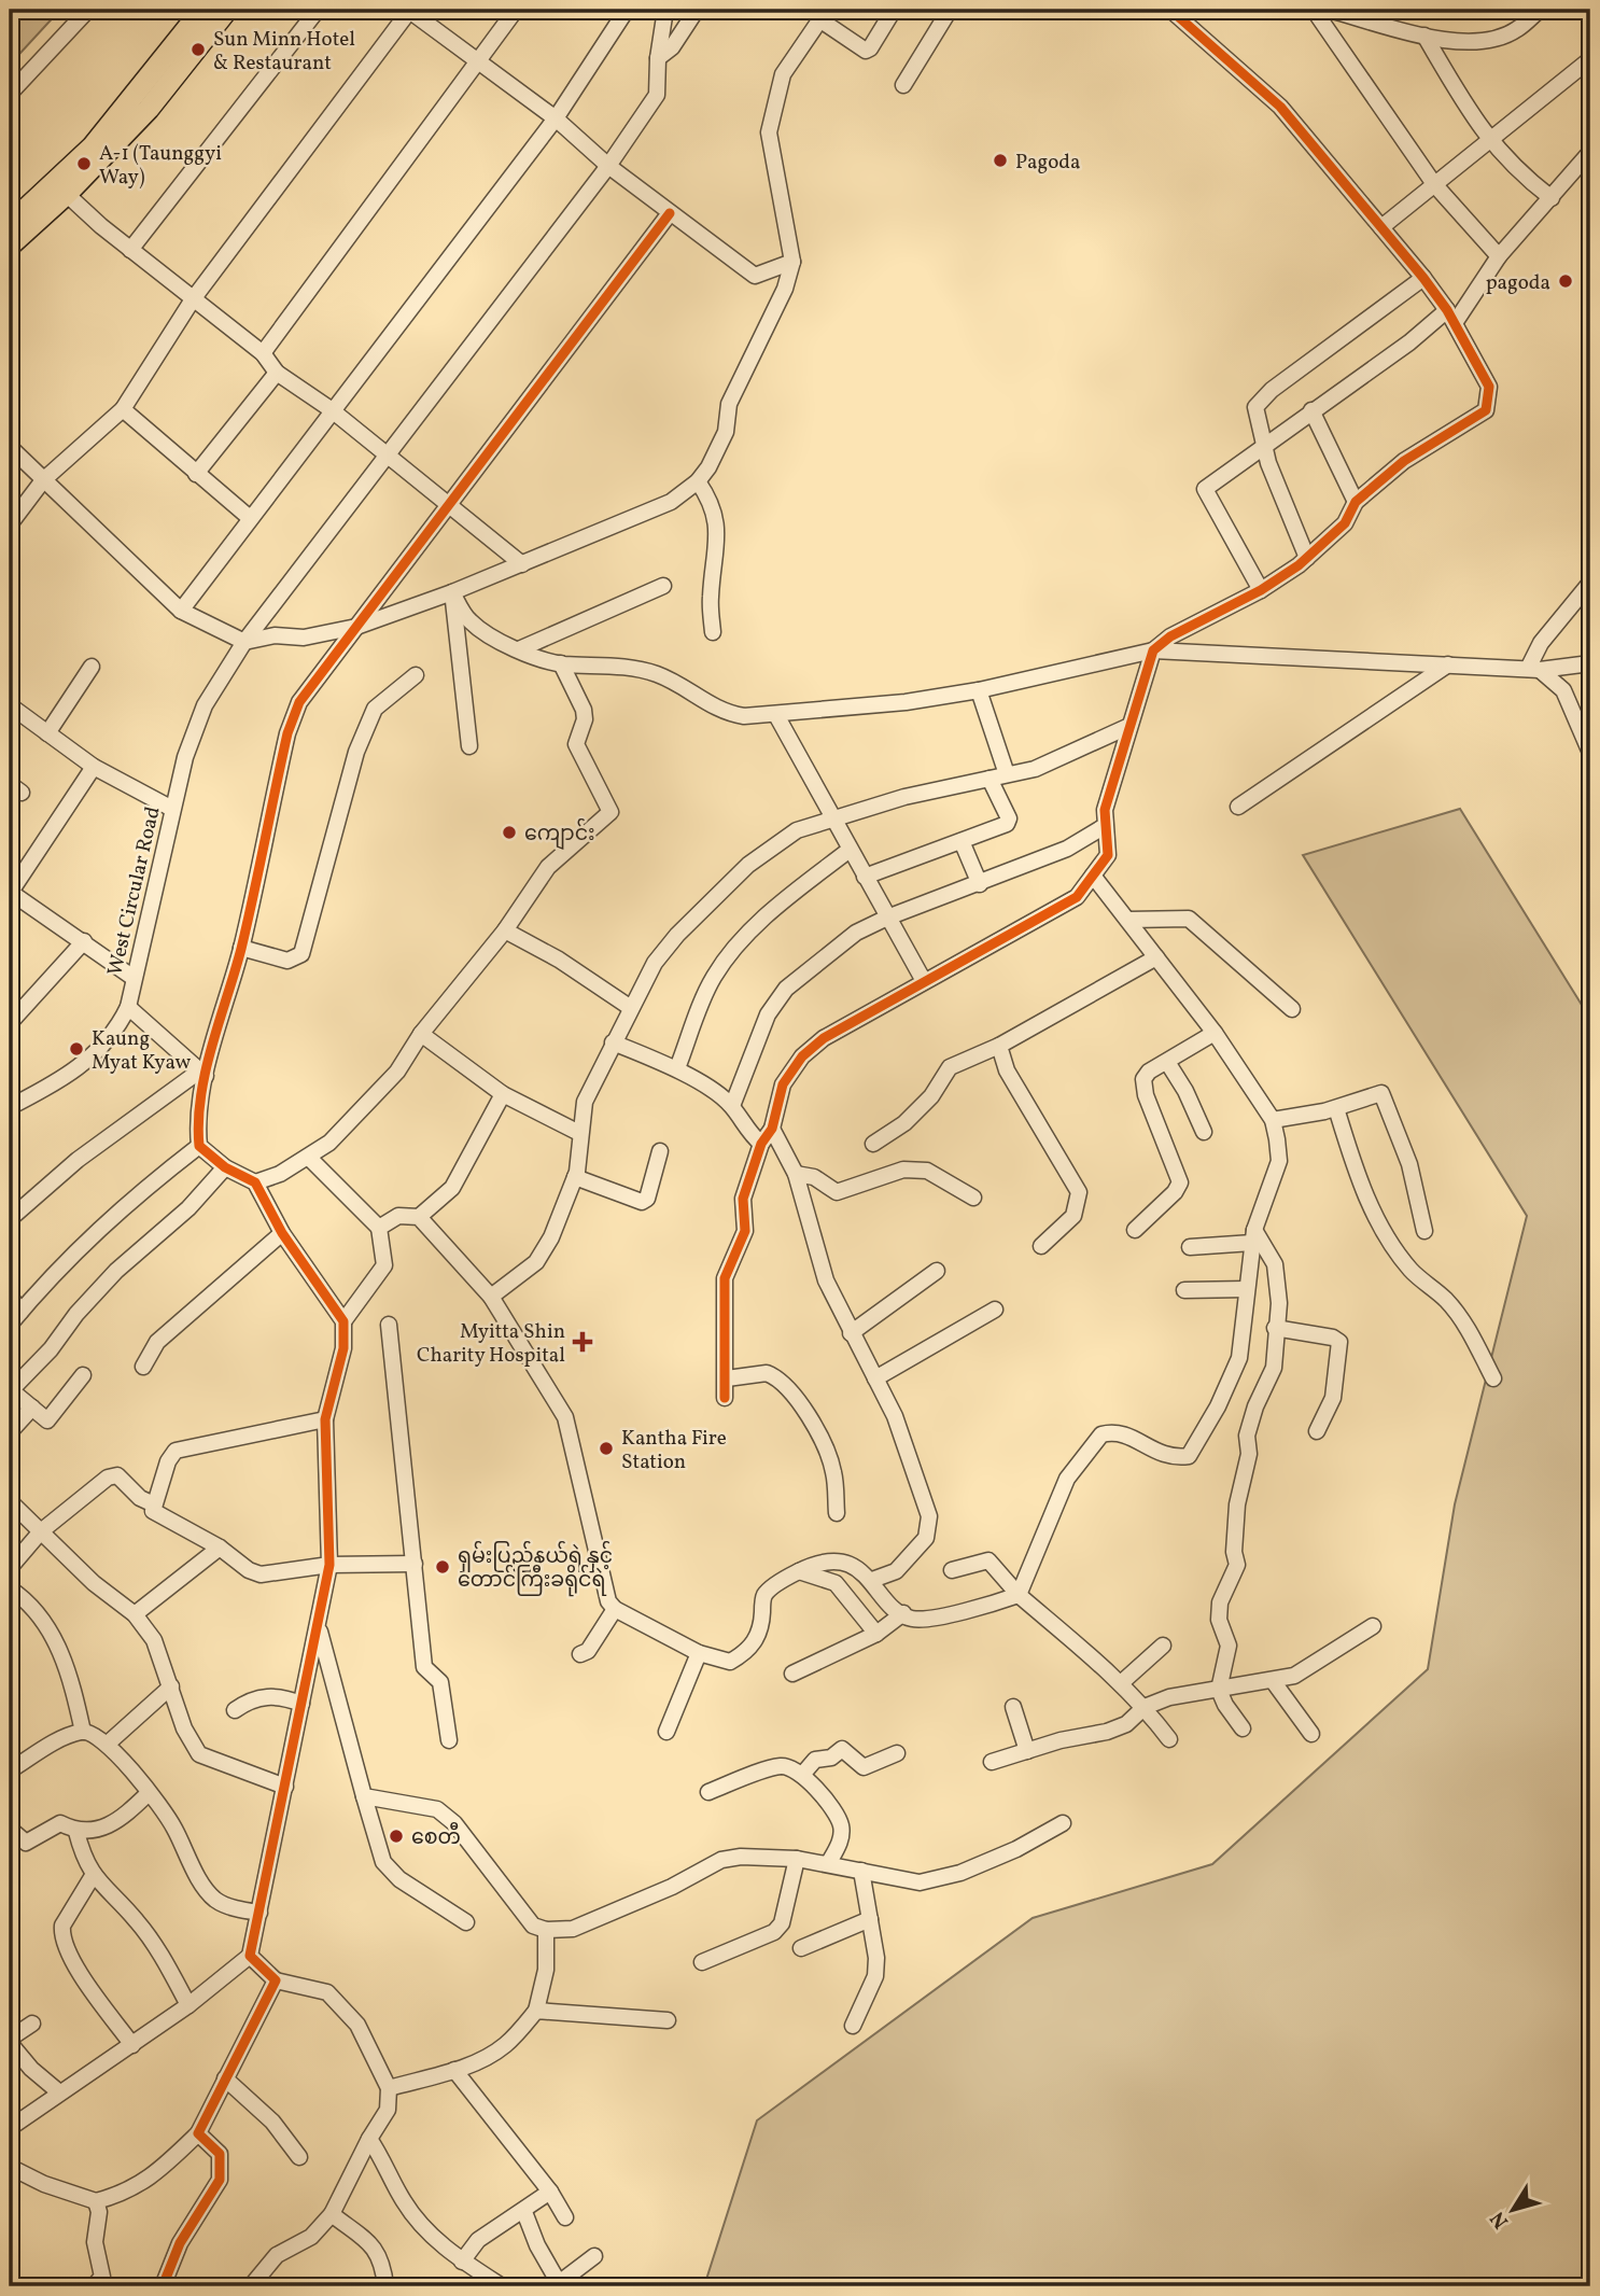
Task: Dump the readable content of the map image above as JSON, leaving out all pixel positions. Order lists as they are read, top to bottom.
{
  "streets": {
    "street": ["West Circular Road"]
  },
  "places": {
    "other": [
      "Sun Minn Hotel & Restaurant",
      "Pagoda",
      "A-1 (Taunggyi Way)",
      "pagoda",
      "ကျောင်း",
      "Kaung Myat Kyaw",
      "Kantha Fire Station",
      "ရှမ်းပြည်နယ်ရဲ နှင့် တောင်ကြီးခရိုင်ရဲ",
      "စေတီ"
    ],
    "health": ["Myitta Shin Charity Hospital"]
  },
  "north": "bottom left"
}
